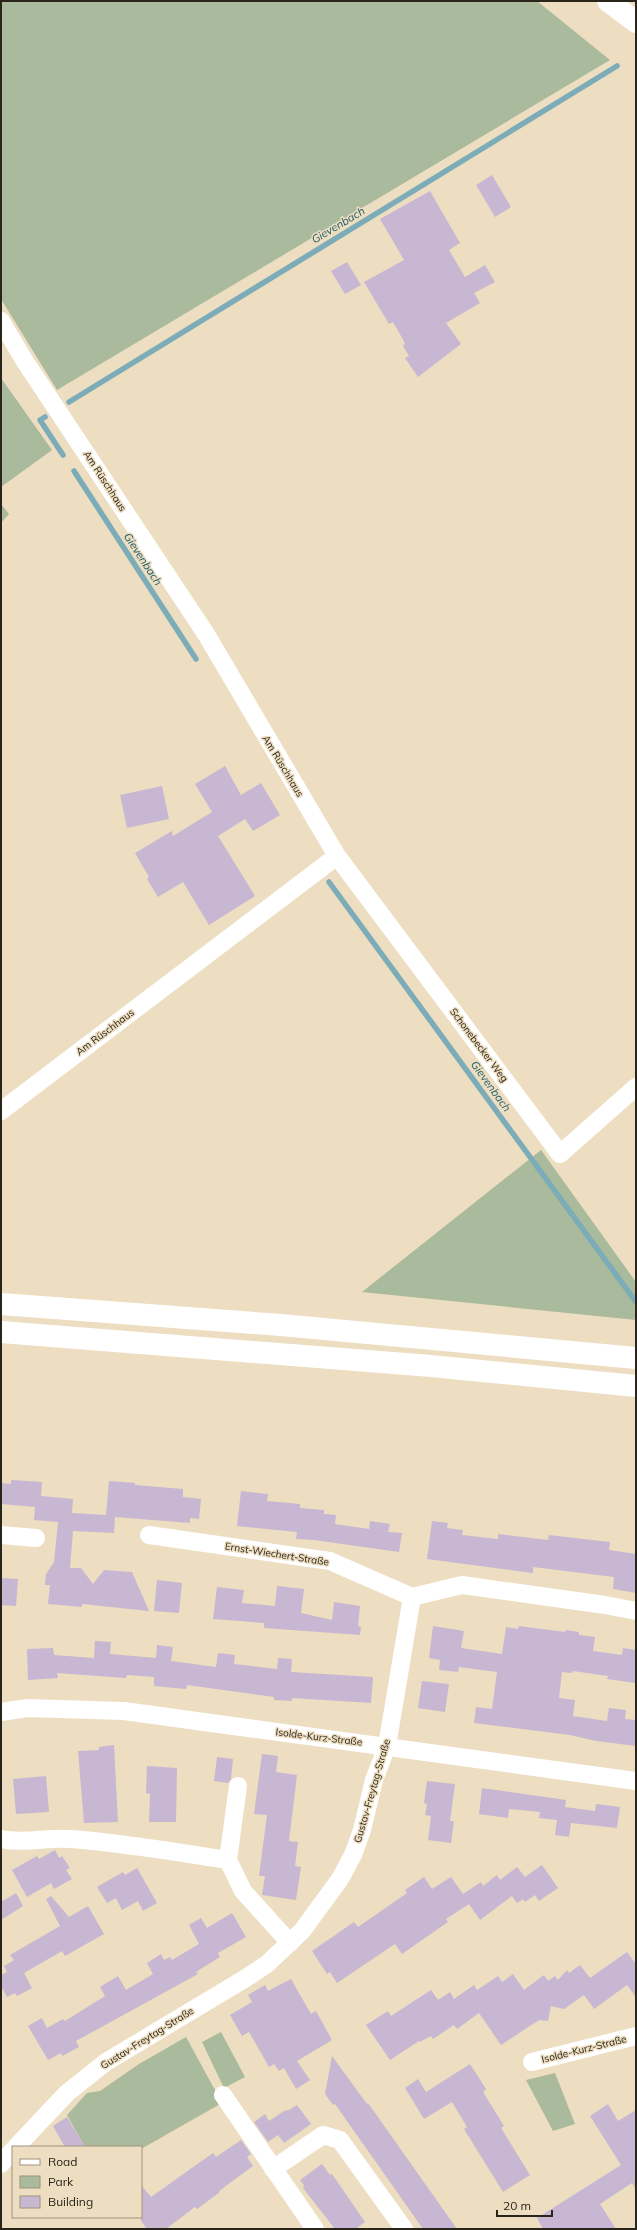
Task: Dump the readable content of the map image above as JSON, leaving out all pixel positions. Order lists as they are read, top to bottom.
{
  "streets": {
    "street": [
      "Am Rüschhaus",
      "Schonebecker Weg",
      "Ernst-Wiechert-Straße",
      "Isolde-Kurz-Straße",
      "Gustav-Freytag-Straße"
    ]
  },
  "crossings": [
    ["Am Rüschhaus", "Schonebecker Weg"],
    ["Ernst-Wiechert-Straße", "Gustav-Freytag-Straße"],
    ["Isolde-Kurz-Straße", "Gustav-Freytag-Straße"]
  ],
  "water": ["Gievenbach"],
  "legend": ["Road", "Park", "Building"],
  "scale_bar": "20 m"
}
